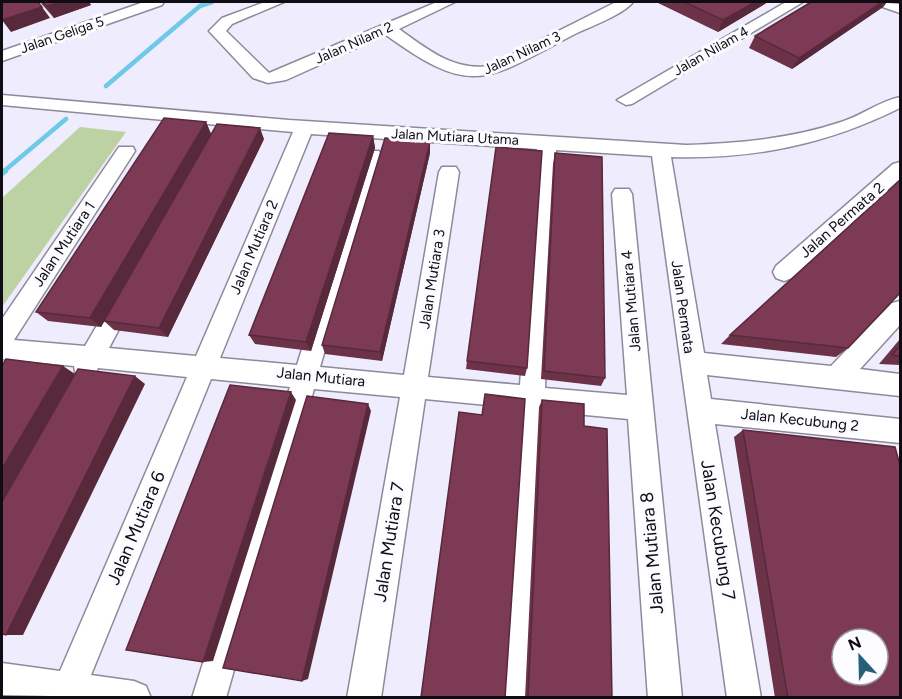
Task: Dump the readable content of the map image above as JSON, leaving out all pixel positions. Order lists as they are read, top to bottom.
{
  "streets": {
    "street": [
      "Jalan Geliga 5",
      "Jalan Nilam 2",
      "Jalan Nilam 4",
      "Jalan Nilam 3",
      "Jalan Mutiara Utama",
      "Jalan Permata 2",
      "Jalan Mutiara 1",
      "Jalan Mutiara 2",
      "Jalan Mutiara 3",
      "Jalan Mutiara 4",
      "Jalan Permata",
      "Jalan Mutiara",
      "Jalan Kecubung 2",
      "Jalan Mutiara 6",
      "Jalan Kecubung 7",
      "Jalan Mutiara 7",
      "Jalan Mutiara 8"
    ]
  },
  "crossings": [
    ["Jalan Nilam 2", "Jalan Nilam 3"],
    ["Jalan Mutiara Utama", "Jalan Mutiara 2"],
    ["Jalan Mutiara Utama", "Jalan Permata"],
    ["Jalan Mutiara 2", "Jalan Mutiara"],
    ["Jalan Mutiara 2", "Jalan Mutiara 6"],
    ["Jalan Mutiara 3", "Jalan Mutiara"],
    ["Jalan Mutiara 3", "Jalan Mutiara 7"],
    ["Jalan Mutiara 4", "Jalan Mutiara"],
    ["Jalan Mutiara 4", "Jalan Mutiara 8"],
    ["Jalan Permata", "Jalan Kecubung 7"],
    ["Jalan Mutiara", "Jalan Mutiara 6"],
    ["Jalan Mutiara", "Jalan Mutiara 7"],
    ["Jalan Mutiara", "Jalan Mutiara 8"],
    ["Jalan Kecubung 2", "Jalan Kecubung 7"]
  ],
  "north": "top"
}
